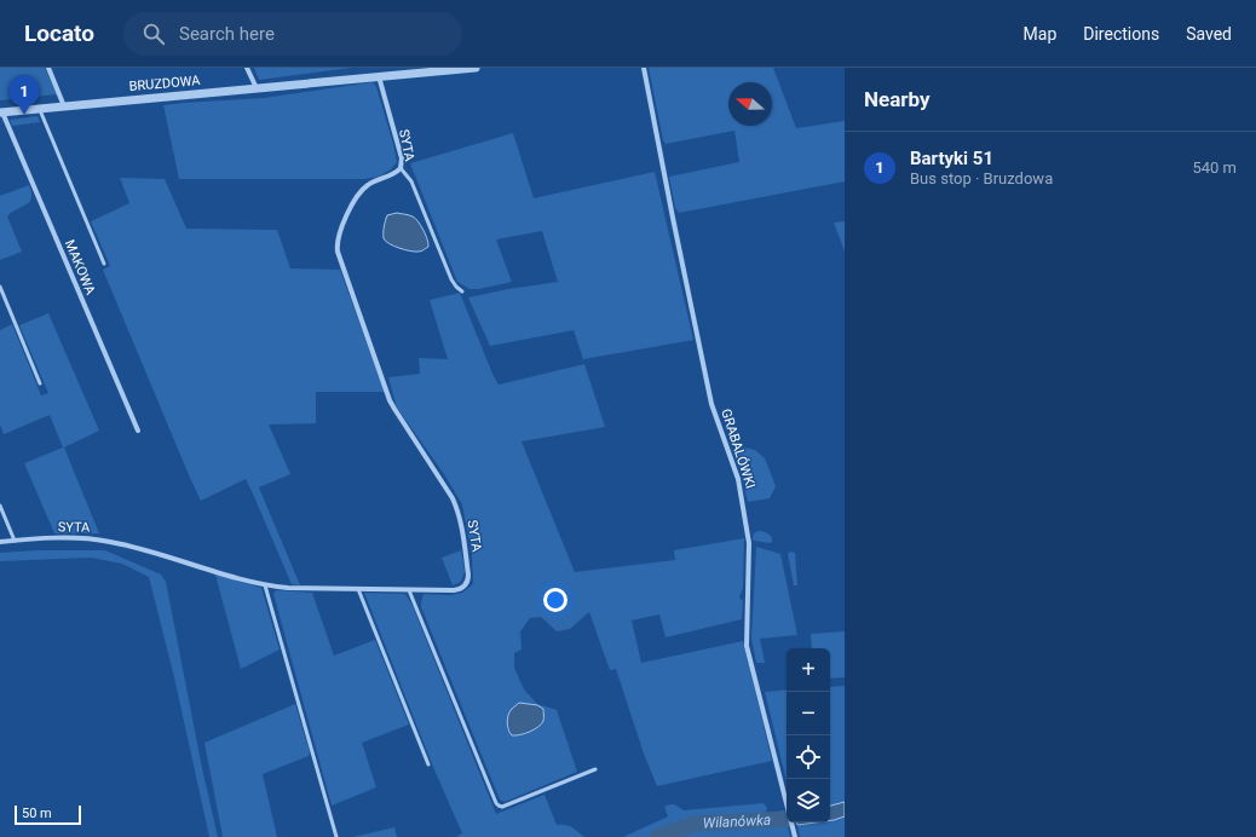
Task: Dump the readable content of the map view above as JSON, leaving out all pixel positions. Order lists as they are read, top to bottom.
{
  "streets": {
    "street": [
      "BRUZDOWA",
      "SYTA",
      "MAKOWA",
      "GRABALÓWKI"
    ]
  },
  "crossings": [
    ["BRUZDOWA", "SYTA"],
    ["BRUZDOWA", "MAKOWA"]
  ],
  "water": ["Wilanówka"],
  "scale_bar": "50 m",
  "north": "left",
  "page": {
    "header": "Locato",
    "search": "Search here",
    "nav": ["Map", "Directions", "Saved"],
    "heading": "Nearby",
    "pins": "1",
    "list": [
      {
        "mark": "1",
        "name": "Bartyki 51",
        "note": "Bus stop · Bruzdowa",
        "value": "540 m"
      }
    ],
    "map_buttons": ["+", "−"],
    "scale": "50 m"
  }
}
